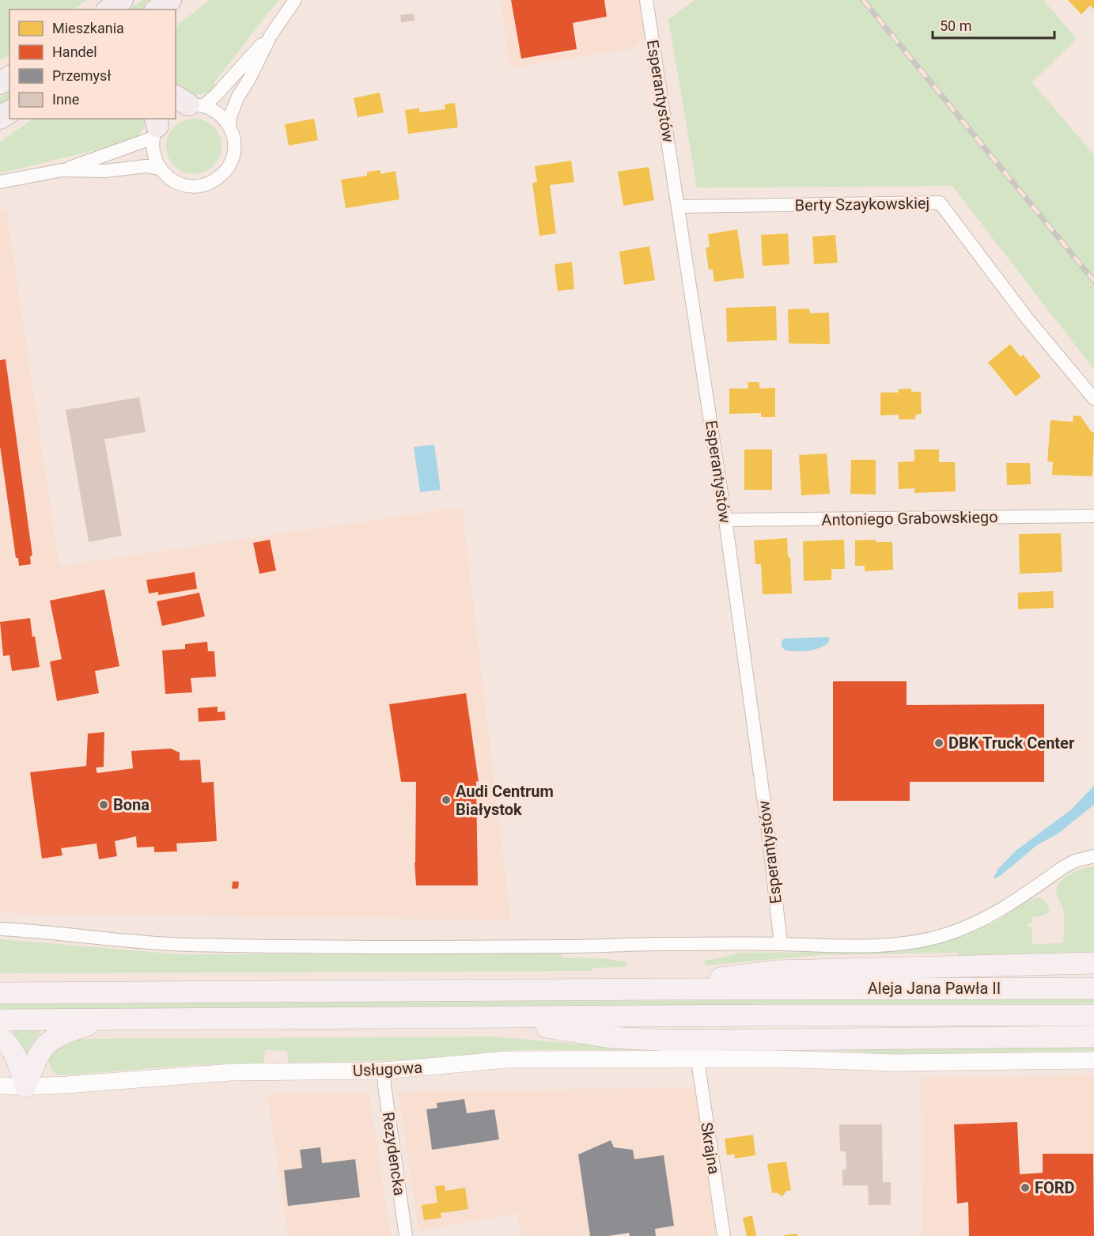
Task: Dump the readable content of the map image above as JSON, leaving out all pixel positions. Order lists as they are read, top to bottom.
{
  "streets": {
    "main road": ["Aleja Jana Pawła II"],
    "street": [
      "Esperantystów",
      "Berty Szaykowskiej",
      "Antoniego Grabowskiego",
      "Usługowa",
      "Skrajna",
      "Rezydencka"
    ]
  },
  "crossings": [
    ["Esperantystów", "Berty Szaykowskiej"],
    ["Esperantystów", "Antoniego Grabowskiego"],
    ["Usługowa", "Skrajna"],
    ["Usługowa", "Rezydencka"]
  ],
  "places": [
    "DBK Truck Center",
    "Audi Centrum Białystok",
    "Bona",
    "FORD"
  ],
  "legend": [
    "Mieszkania",
    "Handel",
    "Przemysł",
    "Inne"
  ],
  "scale_bar": "50 m"
}
